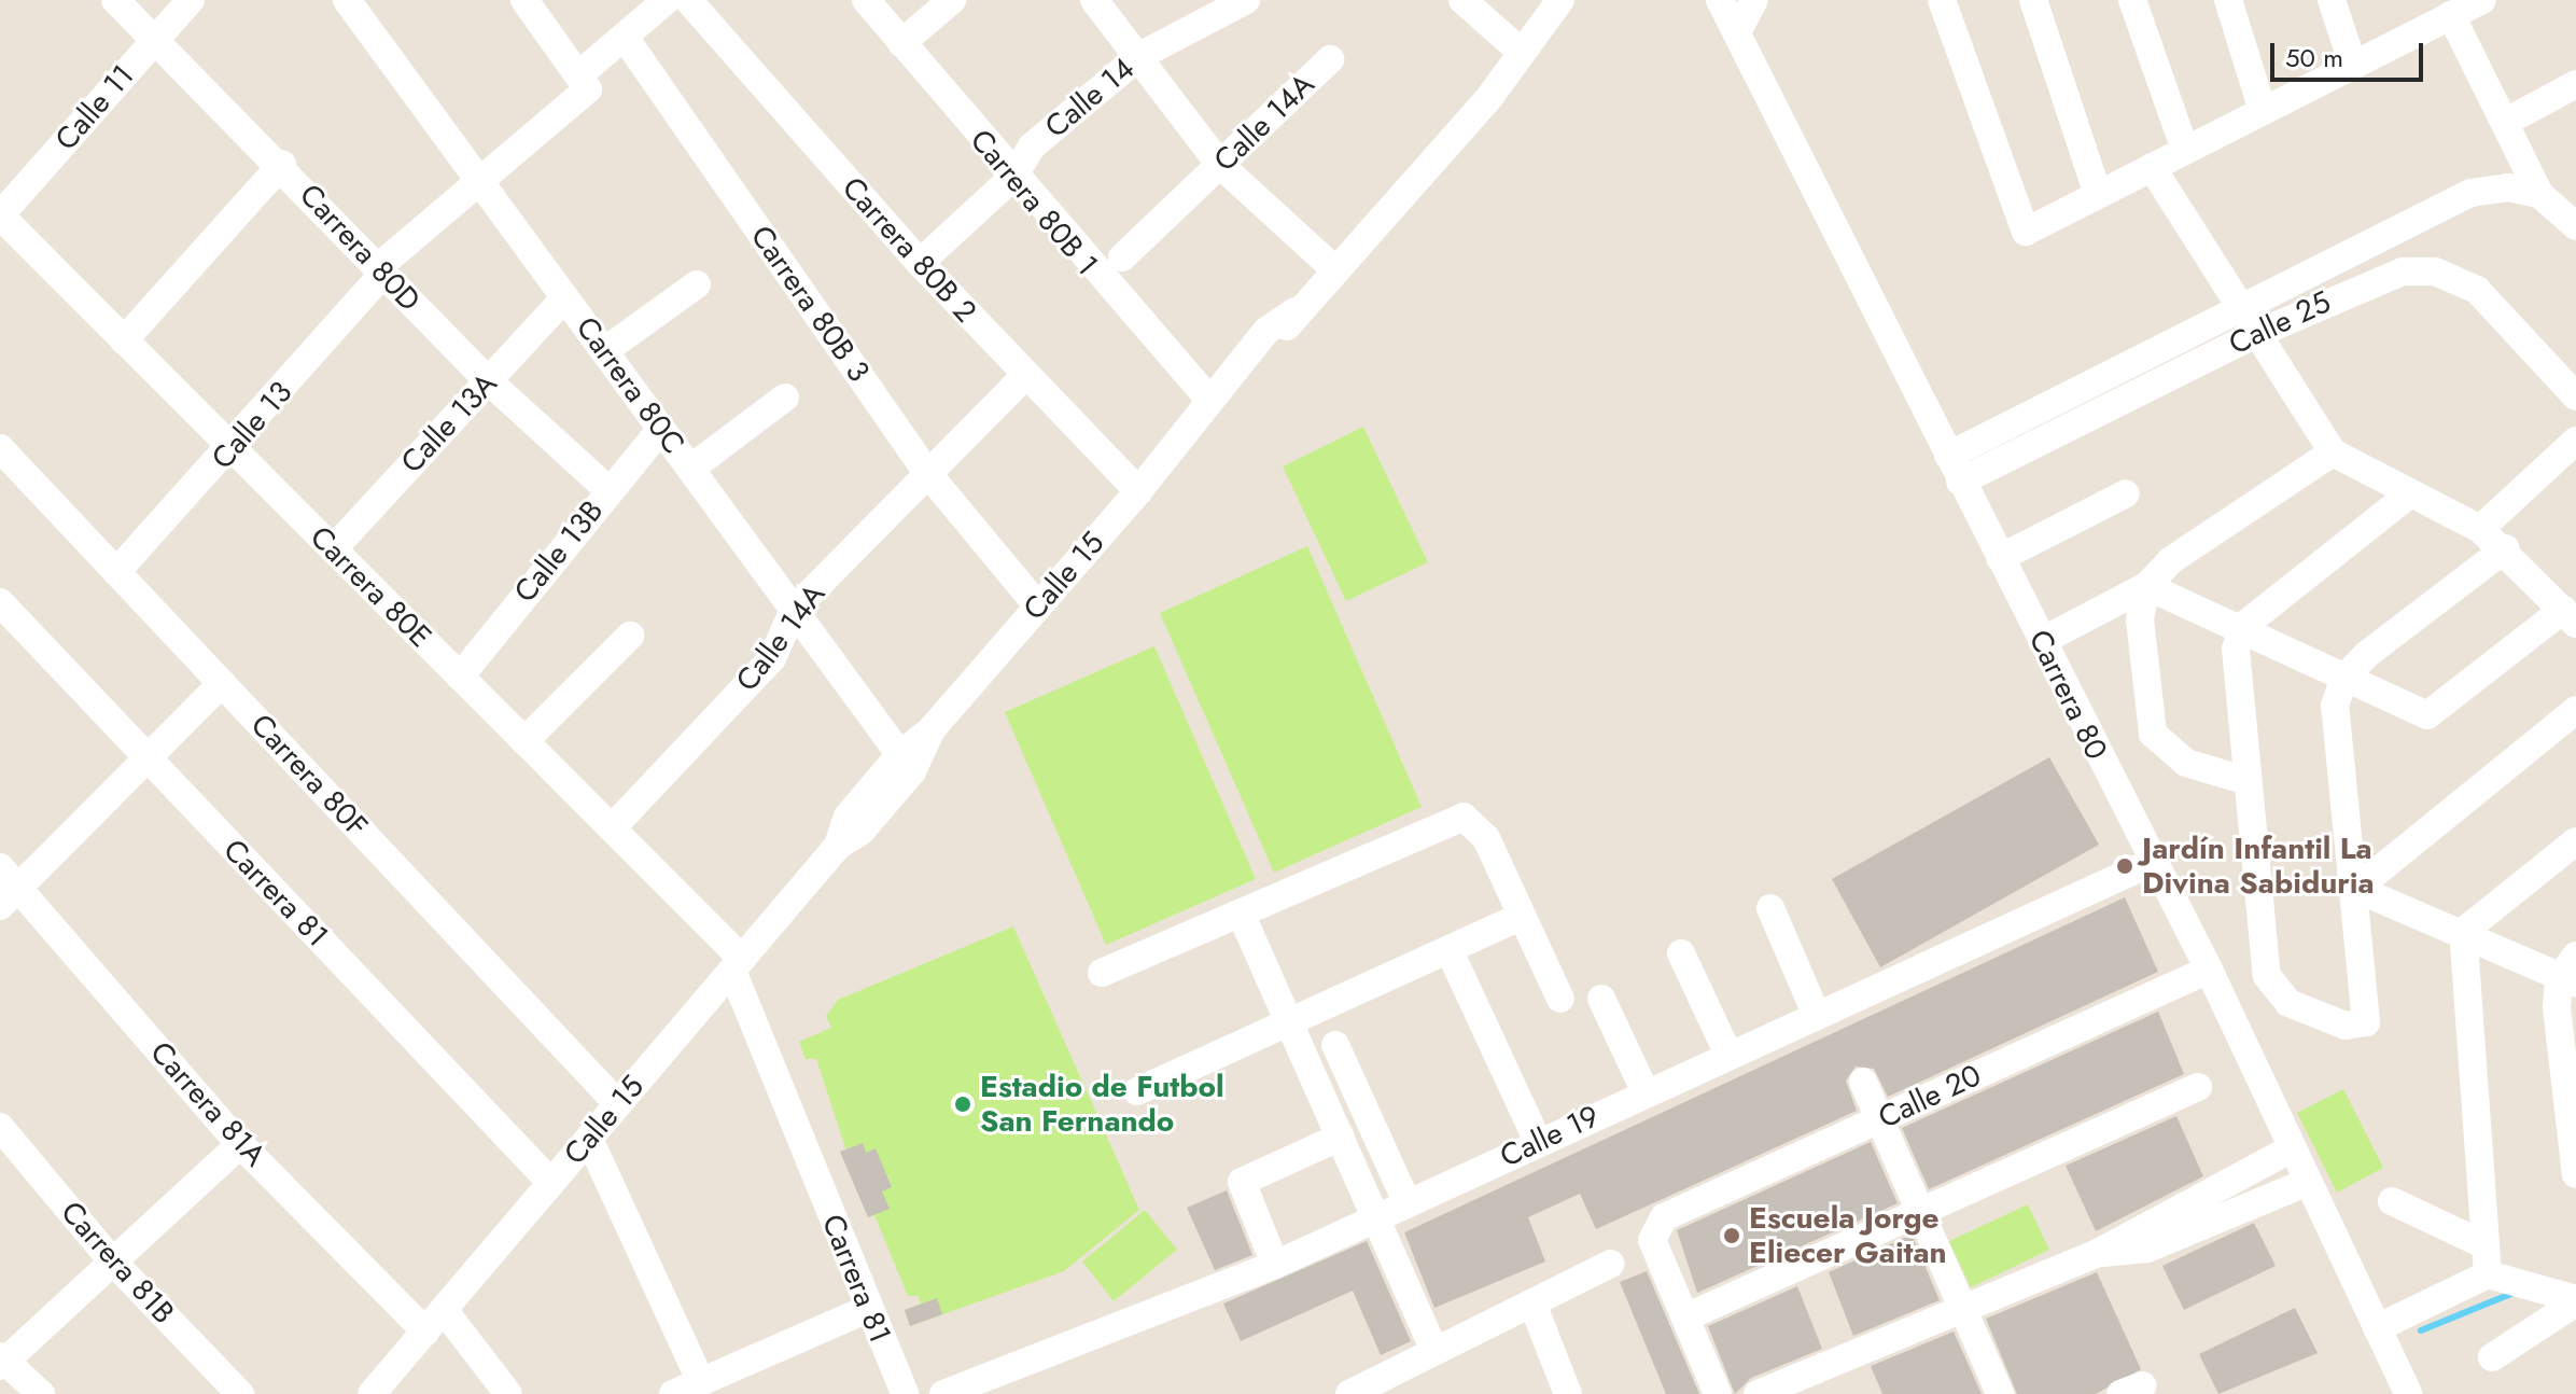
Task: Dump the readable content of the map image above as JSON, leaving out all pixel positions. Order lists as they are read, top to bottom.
{
  "streets": {
    "street": [
      "Calle 14",
      "Calle 11",
      "Calle 14A",
      "Carrera 80B 1",
      "Carrera 80D",
      "Carrera 80B 2",
      "Carrera 80B 3",
      "Calle 25",
      "Carrera 80C",
      "Calle 13A",
      "Calle 13",
      "Calle 13B",
      "Calle 15",
      "Carrera 80E",
      "Carrera 80",
      "Carrera 80F",
      "Carrera 81",
      "Calle 20",
      "Carrera 81A",
      "Calle 19",
      "Carrera 81B"
    ]
  },
  "crossings": [
    ["Calle 14", "Carrera 80B 1"],
    ["Calle 14", "Carrera 80B 2"],
    ["Calle 11", "Carrera 80D"],
    ["Calle 11", "Carrera 80E"],
    ["Calle 14A", "Carrera 80B 2"],
    ["Calle 14A", "Carrera 80B 3"],
    ["Calle 14A", "Carrera 80C"],
    ["Calle 14A", "Carrera 80E"],
    ["Carrera 80B 1", "Calle 15"],
    ["Carrera 80D", "Calle 13A"],
    ["Carrera 80D", "Calle 13"],
    ["Carrera 80D", "Calle 13B"],
    ["Carrera 80B 2", "Calle 15"],
    ["Carrera 80B 3", "Calle 13"],
    ["Carrera 80B 3", "Calle 15"],
    ["Calle 25", "Carrera 80"],
    ["Carrera 80C", "Calle 13A"],
    ["Carrera 80C", "Calle 13"],
    ["Carrera 80C", "Calle 13B"],
    ["Carrera 80C", "Calle 15"],
    ["Calle 13A", "Carrera 80E"],
    ["Calle 13", "Carrera 80E"],
    ["Calle 13", "Carrera 80F"],
    ["Calle 13B", "Carrera 80E"],
    ["Calle 15", "Carrera 80E"],
    ["Calle 15", "Carrera 80F"],
    ["Calle 15", "Carrera 81"],
    ["Calle 15", "Carrera 81A"],
    ["Carrera 80E", "Carrera 81"],
    ["Carrera 80", "Calle 20"],
    ["Carrera 80", "Calle 19"]
  ],
  "places": ["Jardín Infantil La Divina Sabiduria", "Estadio de Futbol San Fernando", "Escuela Jorge Eliecer Gaitan"],
  "scale_bar": "50 m"
}
